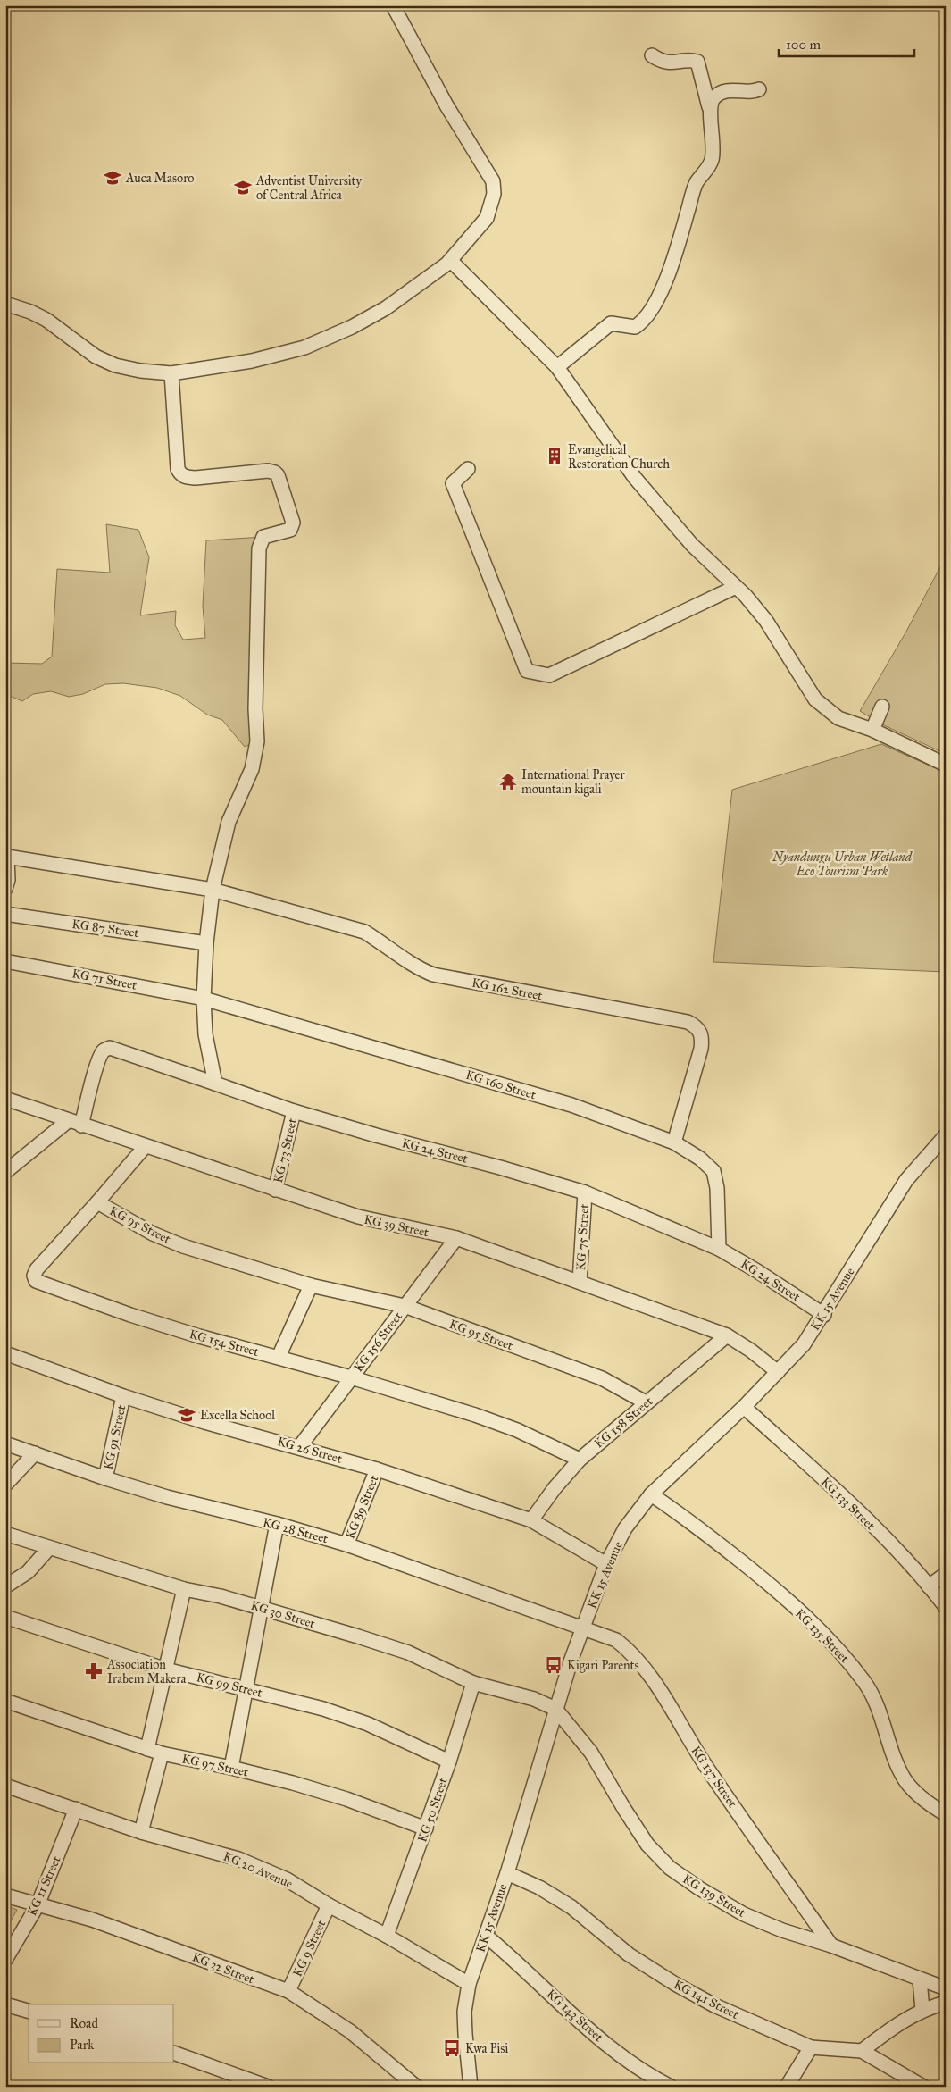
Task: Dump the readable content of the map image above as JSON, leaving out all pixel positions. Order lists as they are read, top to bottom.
{
  "streets": {
    "street": [
      "KG 87 Street",
      "KG 71 Street",
      "KG 162 Street",
      "KG 160 Street",
      "KG 73 Street",
      "KG 24 Street",
      "KG 95 Street",
      "KG 39 Street",
      "KG 75 Street",
      "KK 15 Avenue",
      "KG 156 Street",
      "KG 154 Street",
      "KG 158 Street",
      "KG 91 Street",
      "KG 26 Street",
      "KG 133 Street",
      "KG 89 Street",
      "KG 28 Street",
      "KG 30 Street",
      "KG 135 Street",
      "KG 99 Street",
      "KG 97 Street",
      "KG 137 Street",
      "KG 50 Street",
      "KG 20 Avenue",
      "KG 11 Street",
      "KG 139 Street",
      "KG 9 Street",
      "KG 32 Street",
      "KG 141 Street",
      "KG 143 Street"
    ]
  },
  "crossings": [
    ["KG 71 Street", "KG 160 Street"],
    ["KG 162 Street", "KG 160 Street"],
    ["KG 160 Street", "KG 24 Street"],
    ["KG 73 Street", "KG 24 Street"],
    ["KG 73 Street", "KG 39 Street"],
    ["KG 24 Street", "KG 39 Street"],
    ["KG 24 Street", "KG 75 Street"],
    ["KG 24 Street", "KK 15 Avenue"],
    ["KG 95 Street", "KG 156 Street"],
    ["KG 95 Street", "KG 154 Street"],
    ["KG 95 Street", "KG 158 Street"],
    ["KG 39 Street", "KG 75 Street"],
    ["KG 39 Street", "KK 15 Avenue"],
    ["KG 39 Street", "KG 156 Street"],
    ["KG 39 Street", "KG 154 Street"],
    ["KG 39 Street", "KG 158 Street"],
    ["KK 15 Avenue", "KG 26 Street"],
    ["KK 15 Avenue", "KG 133 Street"],
    ["KK 15 Avenue", "KG 28 Street"],
    ["KK 15 Avenue", "KG 30 Street"],
    ["KK 15 Avenue", "KG 135 Street"],
    ["KK 15 Avenue", "KG 137 Street"],
    ["KK 15 Avenue", "KG 20 Avenue"],
    ["KK 15 Avenue", "KG 139 Street"],
    ["KK 15 Avenue", "KG 141 Street"],
    ["KK 15 Avenue", "KG 143 Street"],
    ["KG 156 Street", "KG 154 Street"],
    ["KG 156 Street", "KG 26 Street"],
    ["KG 154 Street", "KG 158 Street"],
    ["KG 158 Street", "KG 26 Street"],
    ["KG 91 Street", "KG 26 Street"],
    ["KG 91 Street", "KG 28 Street"],
    ["KG 26 Street", "KG 89 Street"],
    ["KG 89 Street", "KG 28 Street"],
    ["KG 28 Street", "KG 137 Street"],
    ["KG 30 Street", "KG 50 Street"],
    ["KG 30 Street", "KG 139 Street"],
    ["KG 99 Street", "KG 50 Street"],
    ["KG 97 Street", "KG 50 Street"],
    ["KG 137 Street", "KG 139 Street"],
    ["KG 50 Street", "KG 20 Avenue"],
    ["KG 20 Avenue", "KG 11 Street"],
    ["KG 20 Avenue", "KG 9 Street"],
    ["KG 11 Street", "KG 32 Street"],
    ["KG 9 Street", "KG 32 Street"]
  ],
  "parks": ["Nyandungu Urban Wetland Eco Tourism Park"],
  "places": {
    "school or university": ["Auca Masoro", "Adventist University of Central Africa", "Excella School"],
    "building": ["Evangelical Restoration Church"],
    "temple": ["International Prayer mountain kigali"],
    "bus stop": ["Kigari Parents", "Kwa Pisi"],
    "pharmacy": ["Association Irabem Makera"]
  },
  "legend": ["Road", "Park"],
  "scale_bar": "100 m"
}
